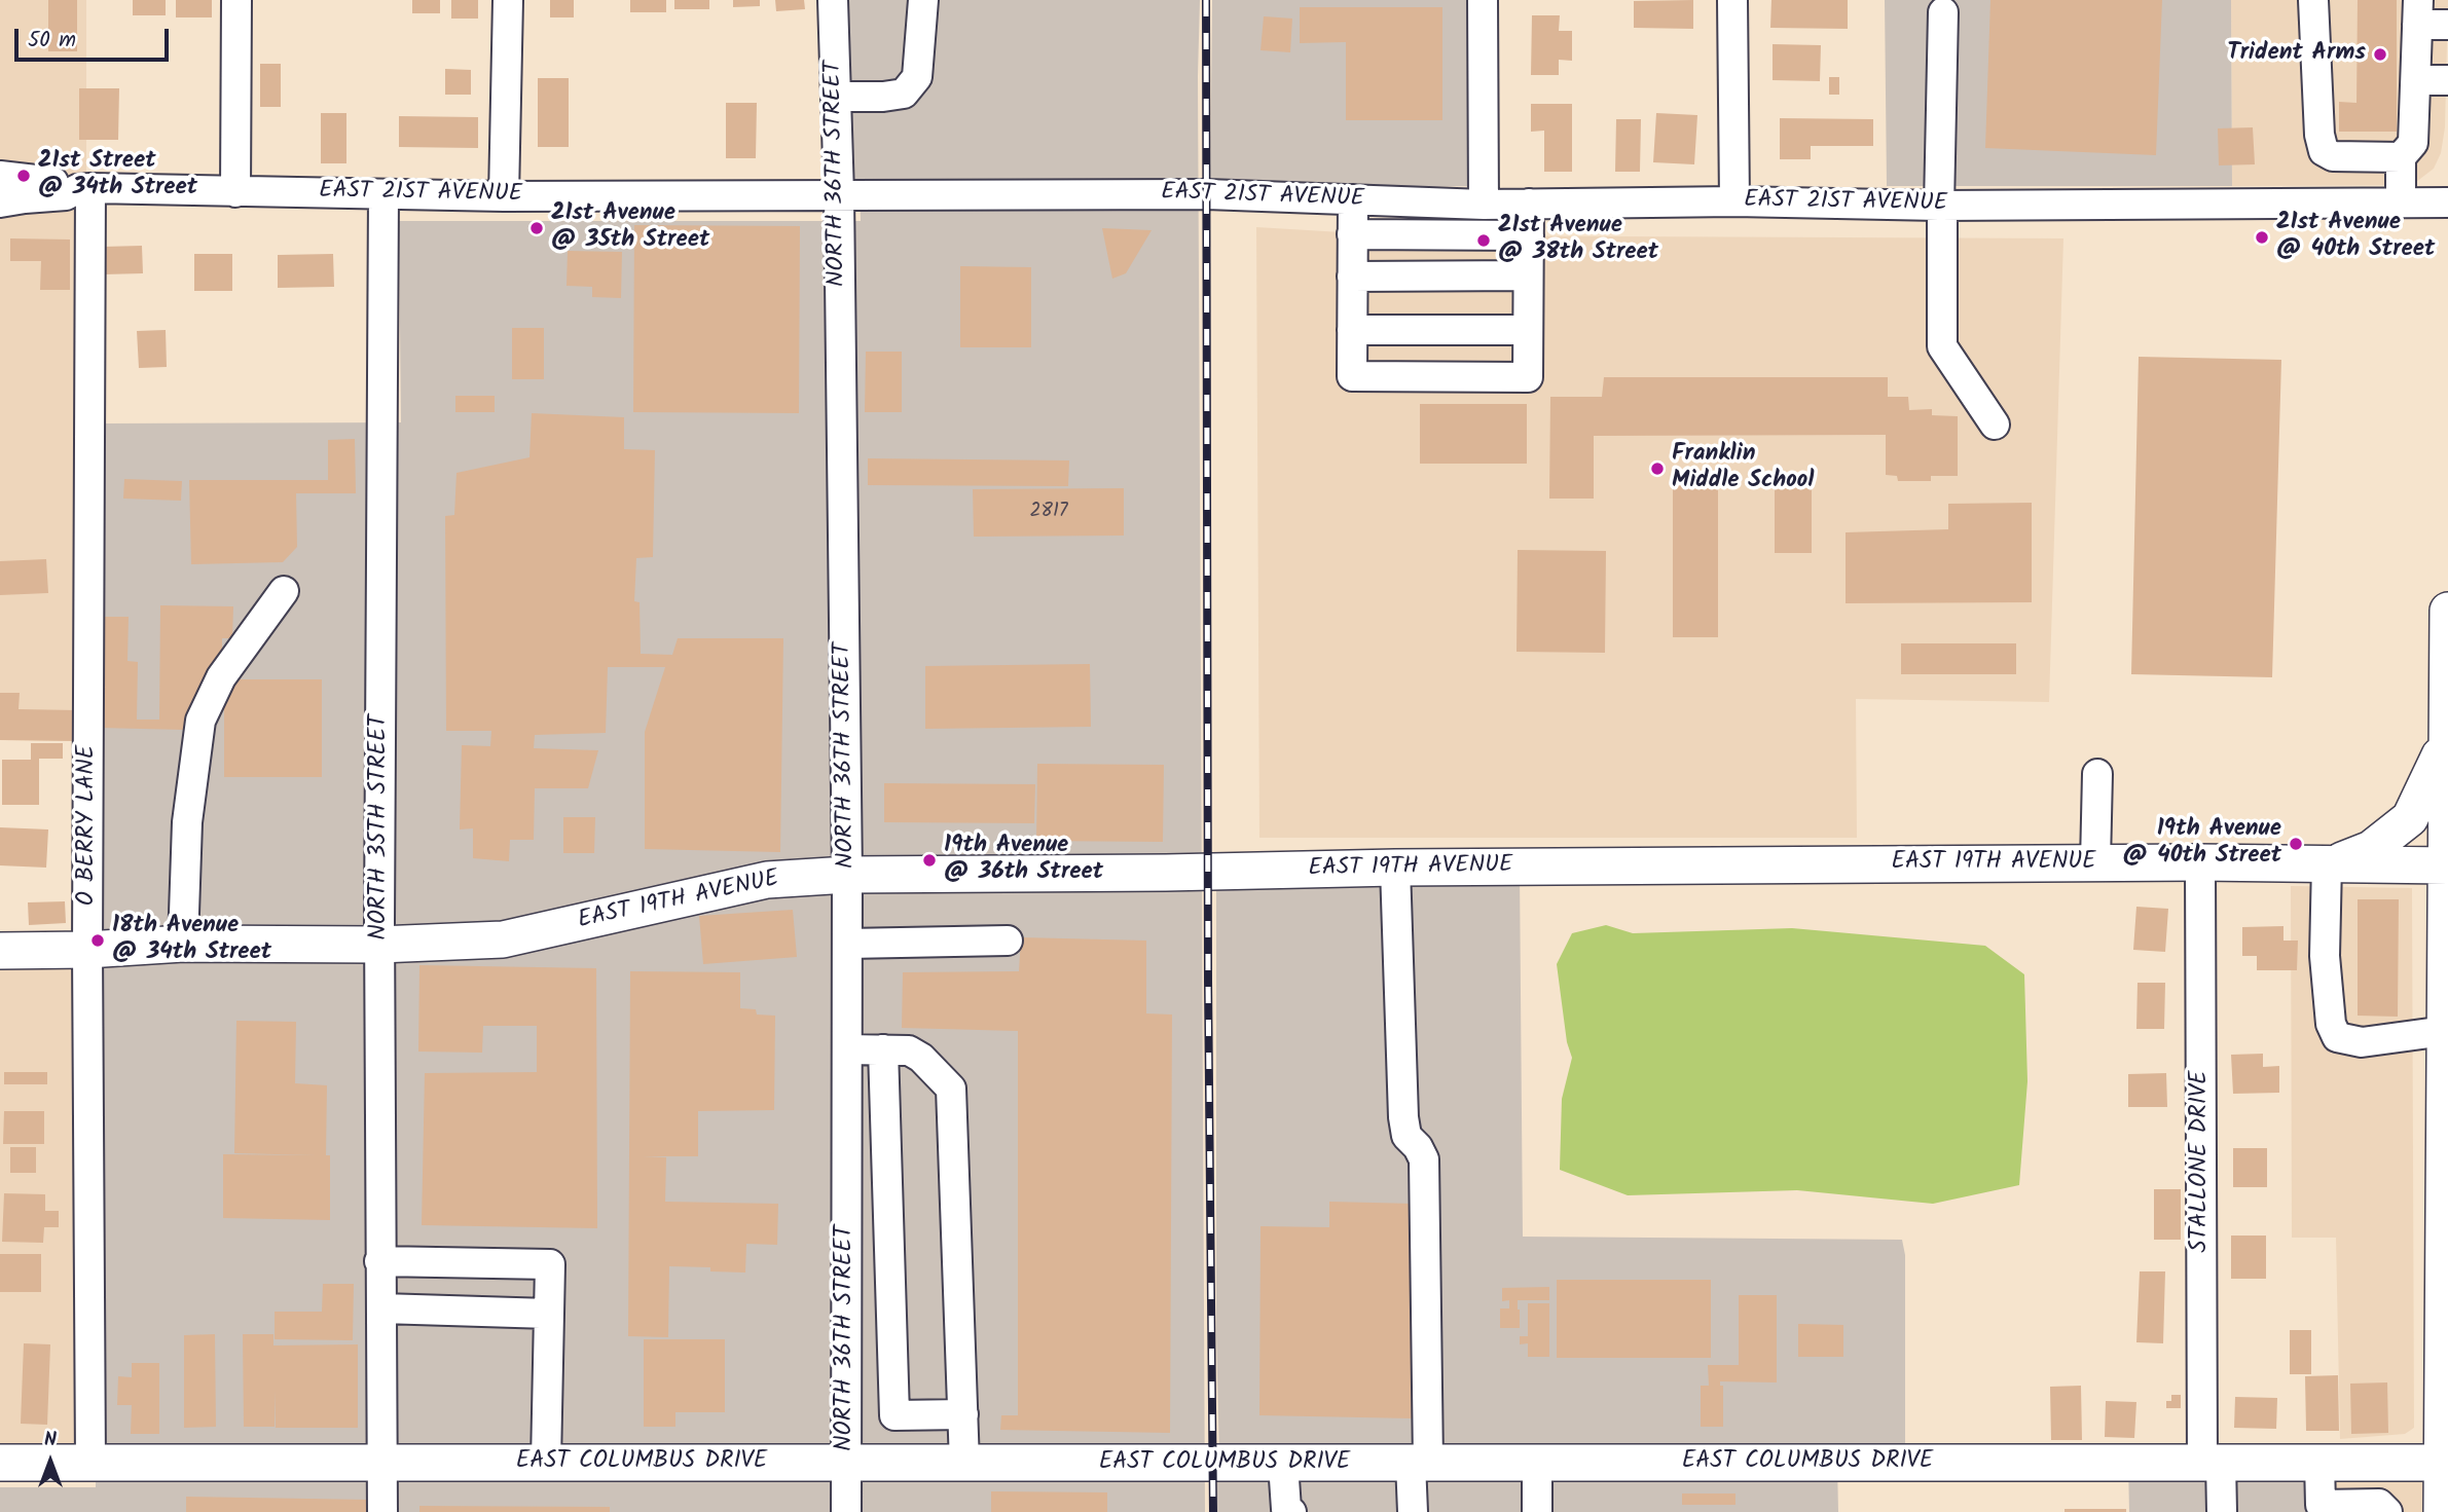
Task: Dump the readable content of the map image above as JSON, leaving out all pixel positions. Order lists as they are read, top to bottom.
{
  "streets": {
    "main road": ["EAST 19TH AVENUE", "EAST COLUMBUS DRIVE"],
    "street": [
      "NORTH 36TH STREET",
      "EAST 21ST AVENUE",
      "O BERRY LANE",
      "NORTH 35TH STREET",
      "STALLONE DRIVE"
    ]
  },
  "crossings": [
    ["NORTH 36TH STREET", "EAST 21ST AVENUE"],
    ["NORTH 36TH STREET", "EAST 19TH AVENUE"],
    ["NORTH 36TH STREET", "EAST COLUMBUS DRIVE"],
    ["EAST 21ST AVENUE", "O BERRY LANE"],
    ["EAST 21ST AVENUE", "NORTH 35TH STREET"],
    ["O BERRY LANE", "EAST 19TH AVENUE"],
    ["O BERRY LANE", "EAST COLUMBUS DRIVE"],
    ["NORTH 35TH STREET", "EAST 19TH AVENUE"],
    ["NORTH 35TH STREET", "EAST COLUMBUS DRIVE"],
    ["EAST 19TH AVENUE", "STALLONE DRIVE"],
    ["STALLONE DRIVE", "EAST COLUMBUS DRIVE"]
  ],
  "places": [
    "Trident Arms",
    "21st Street @ 34th Street",
    "21st Avenue @ 35th Street",
    "21st Avenue @ 40th Street",
    "21st Avenue @ 38th Street",
    "Franklin Middle School",
    "19th Avenue @ 40th Street",
    "19th Avenue @ 36th Street",
    "18th Avenue @ 34th Street"
  ],
  "house_numbers": ["2817"],
  "scale_bar": "50 m",
  "north": "top"
}
